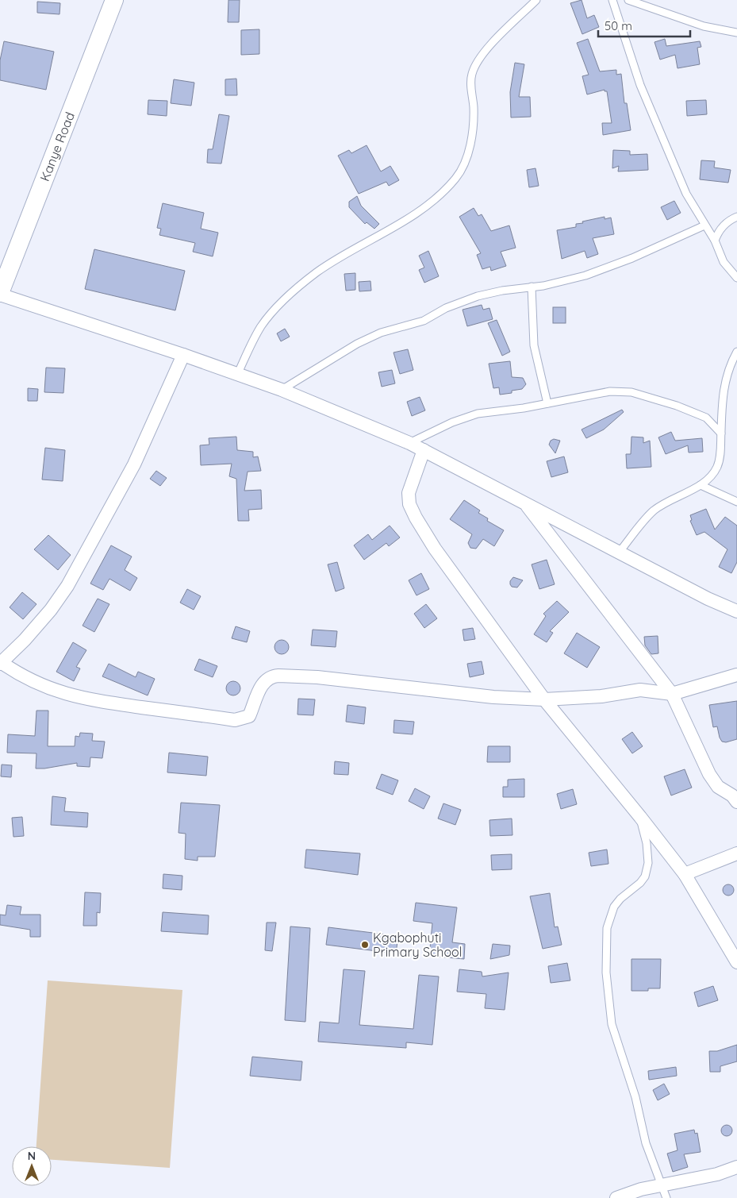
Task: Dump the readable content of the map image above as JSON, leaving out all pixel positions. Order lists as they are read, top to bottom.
{
  "streets": {
    "main road": ["Kanye Road"]
  },
  "places": ["Kgabophuti Primary School"],
  "scale_bar": "50 m",
  "north": "top"
}
